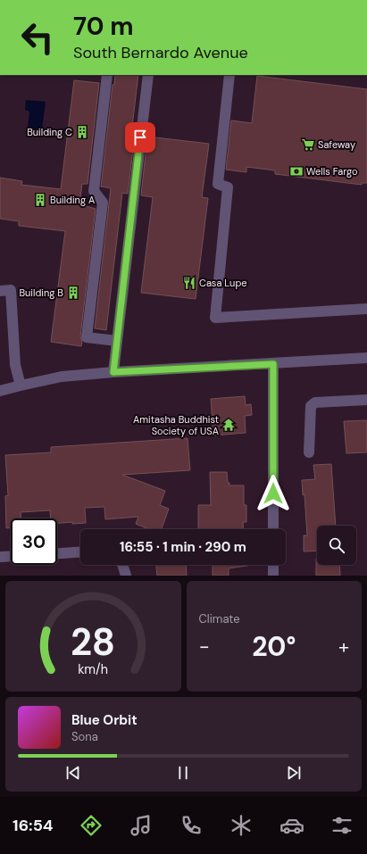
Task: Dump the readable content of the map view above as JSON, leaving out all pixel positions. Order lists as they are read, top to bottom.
{
  "places": {
    "building": ["Building C", "Building A", "Building B"],
    "supermarket": ["Safeway"],
    "bank": ["Wells Fargo"],
    "restaurant": ["Casa Lupe"],
    "temple": ["Amitasha Buddhist Society of USA"]
  },
  "page": {
    "turn": ["70 m", "South Bernardo Avenue"],
    "limit": "30",
    "trip": "16:55 · 1 min · 290 m",
    "tile": "Climate",
    "heat": ["−", "20°", "+"],
    "song": ["Blue Orbit", "Sona"],
    "tabs": "16:54",
    "gauge": ["28", "km/h"]
  }
}
